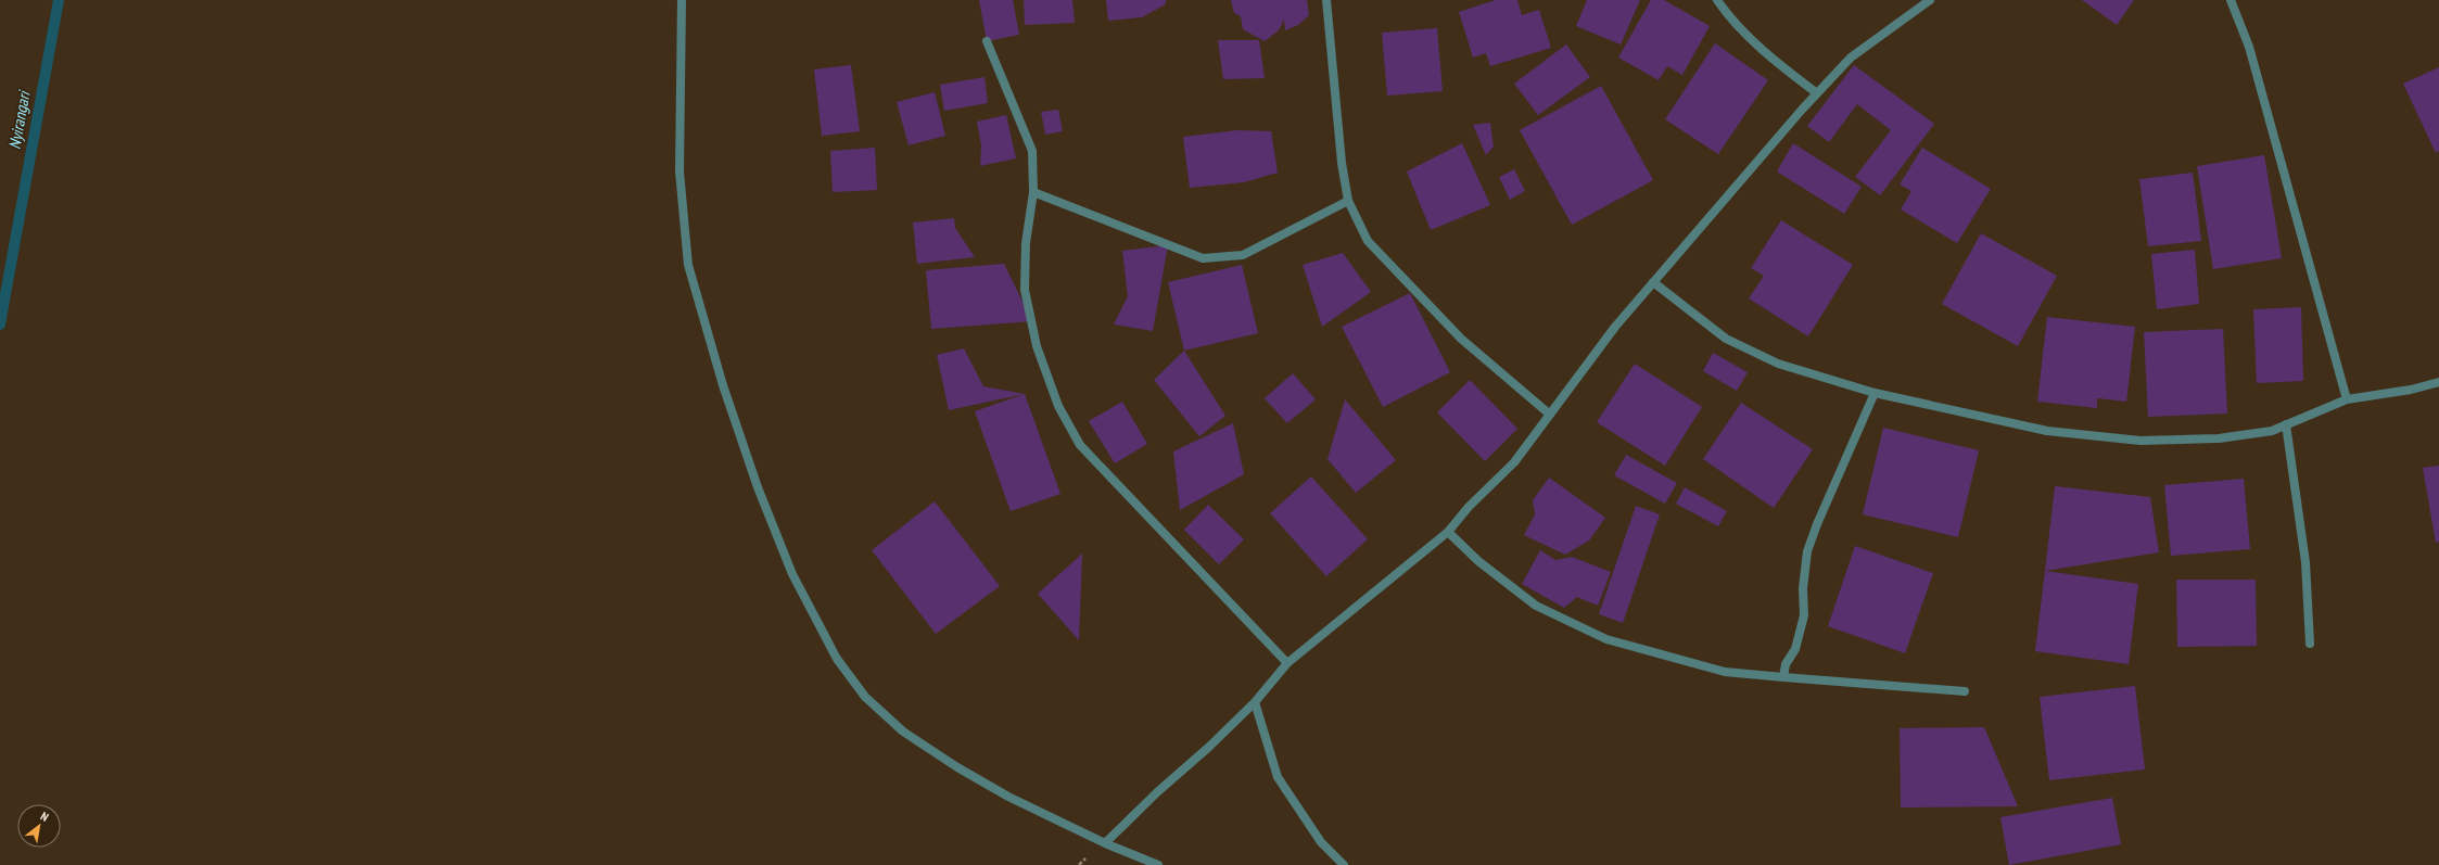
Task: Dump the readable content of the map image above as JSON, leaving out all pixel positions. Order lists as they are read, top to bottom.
{
  "water": ["Nyirangari"],
  "north": "top right"
}
